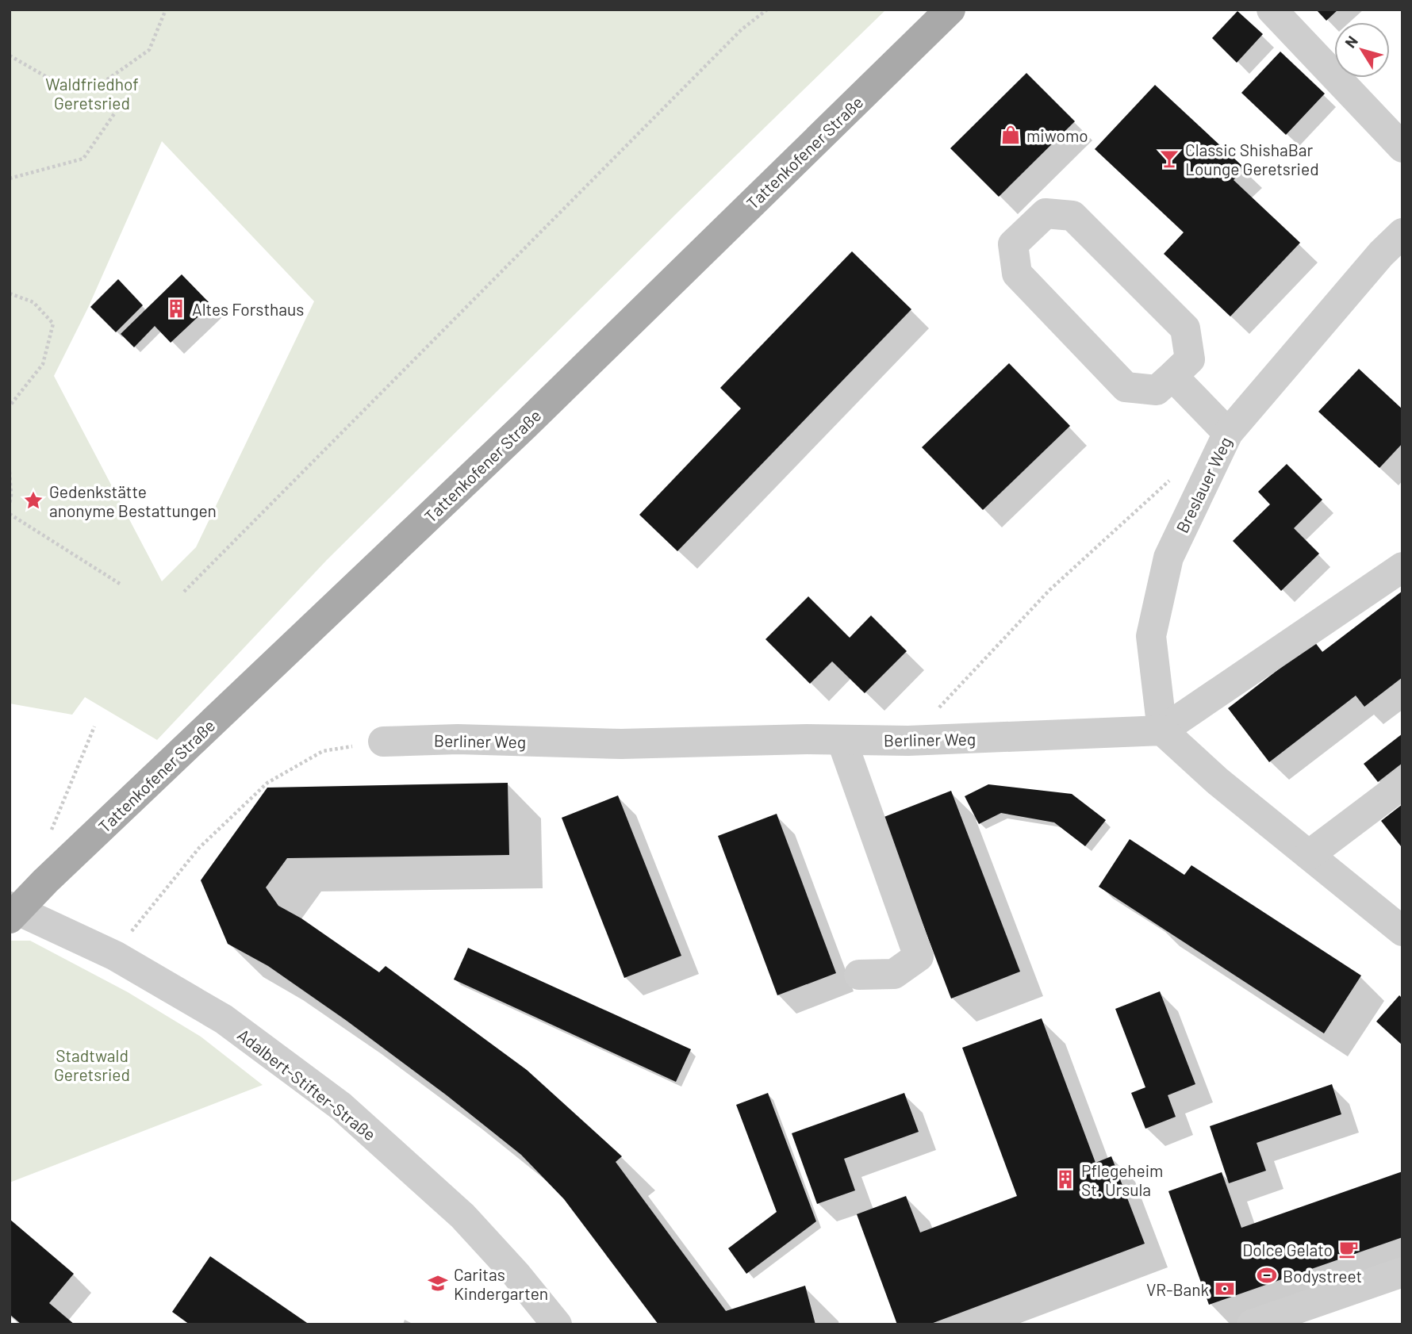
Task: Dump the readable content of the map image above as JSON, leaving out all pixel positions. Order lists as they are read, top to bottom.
{
  "streets": {
    "main road": ["Tattenkofener Straße"],
    "street": ["Breslauer Weg", "Berliner Weg", "Adalbert-Stifter-Straße"]
  },
  "crossings": [
    ["Tattenkofener Straße", "Adalbert-Stifter-Straße"],
    ["Breslauer Weg", "Berliner Weg"]
  ],
  "parks": ["Waldfriedhof Geretsried", "Stadtwald Geretsried"],
  "places": {
    "shop": ["miwomo"],
    "bar": ["Classic ShishaBar Lounge Geretsried"],
    "building": ["Altes Forsthaus", "Pflegeheim St. Ursula"],
    "place": ["Gedenkstätte anonyme Bestattungen"],
    "cafe": ["Dolce Gelato"],
    "sports": ["Bodystreet"],
    "school or university": ["Caritas Kindergarten"],
    "bank": ["VR-Bank"]
  },
  "north": "top left"
}
